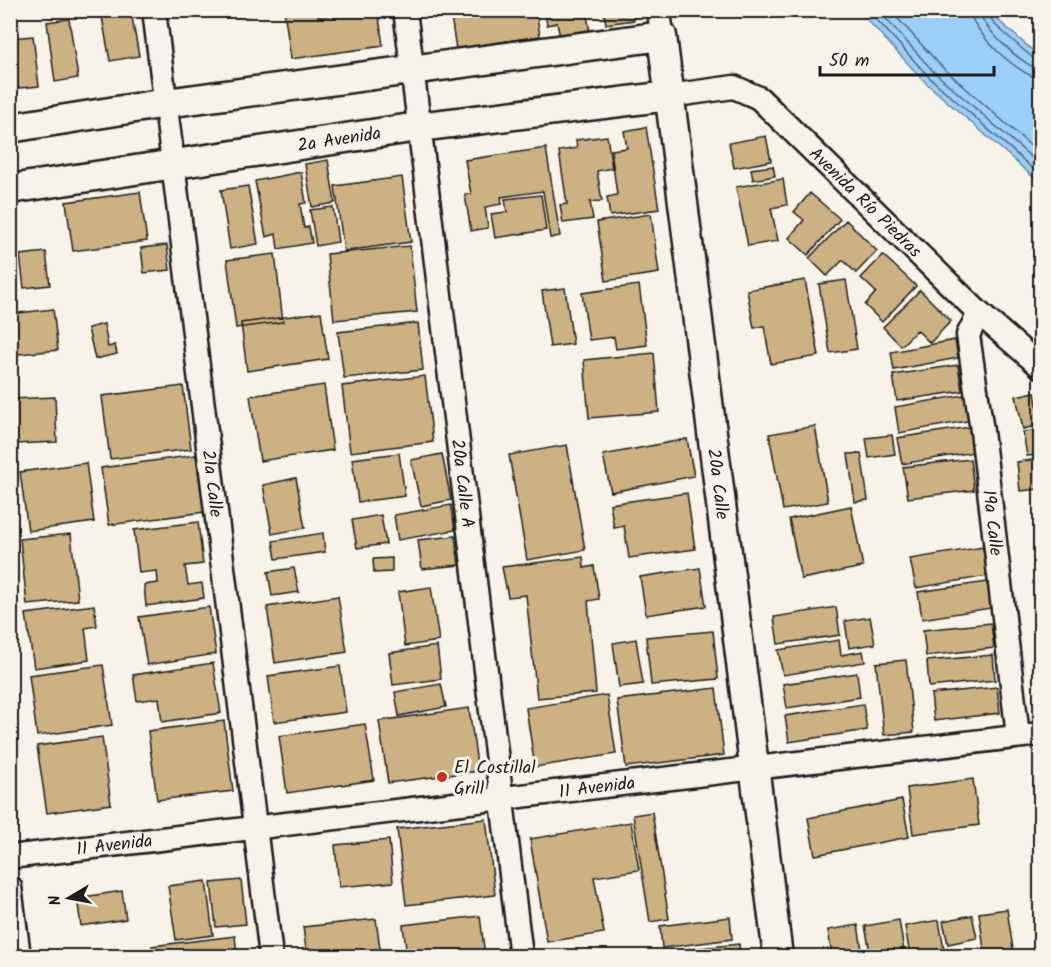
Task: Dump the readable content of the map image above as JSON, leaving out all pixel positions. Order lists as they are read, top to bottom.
{
  "streets": {
    "street": [
      "2a Avenida",
      "Avenida Río Piedras",
      "21a Calle",
      "20a Calle A",
      "20a Calle",
      "19a Calle",
      "11 Avenida"
    ]
  },
  "crossings": [
    ["2a Avenida", "Avenida Río Piedras"],
    ["2a Avenida", "21a Calle"],
    ["2a Avenida", "20a Calle A"],
    ["2a Avenida", "20a Calle"],
    ["Avenida Río Piedras", "20a Calle"],
    ["Avenida Río Piedras", "19a Calle"],
    ["21a Calle", "11 Avenida"],
    ["20a Calle A", "11 Avenida"],
    ["20a Calle", "11 Avenida"],
    ["19a Calle", "11 Avenida"]
  ],
  "places": ["El Costillal Grill"],
  "scale_bar": "50 m",
  "north": "left"
}
